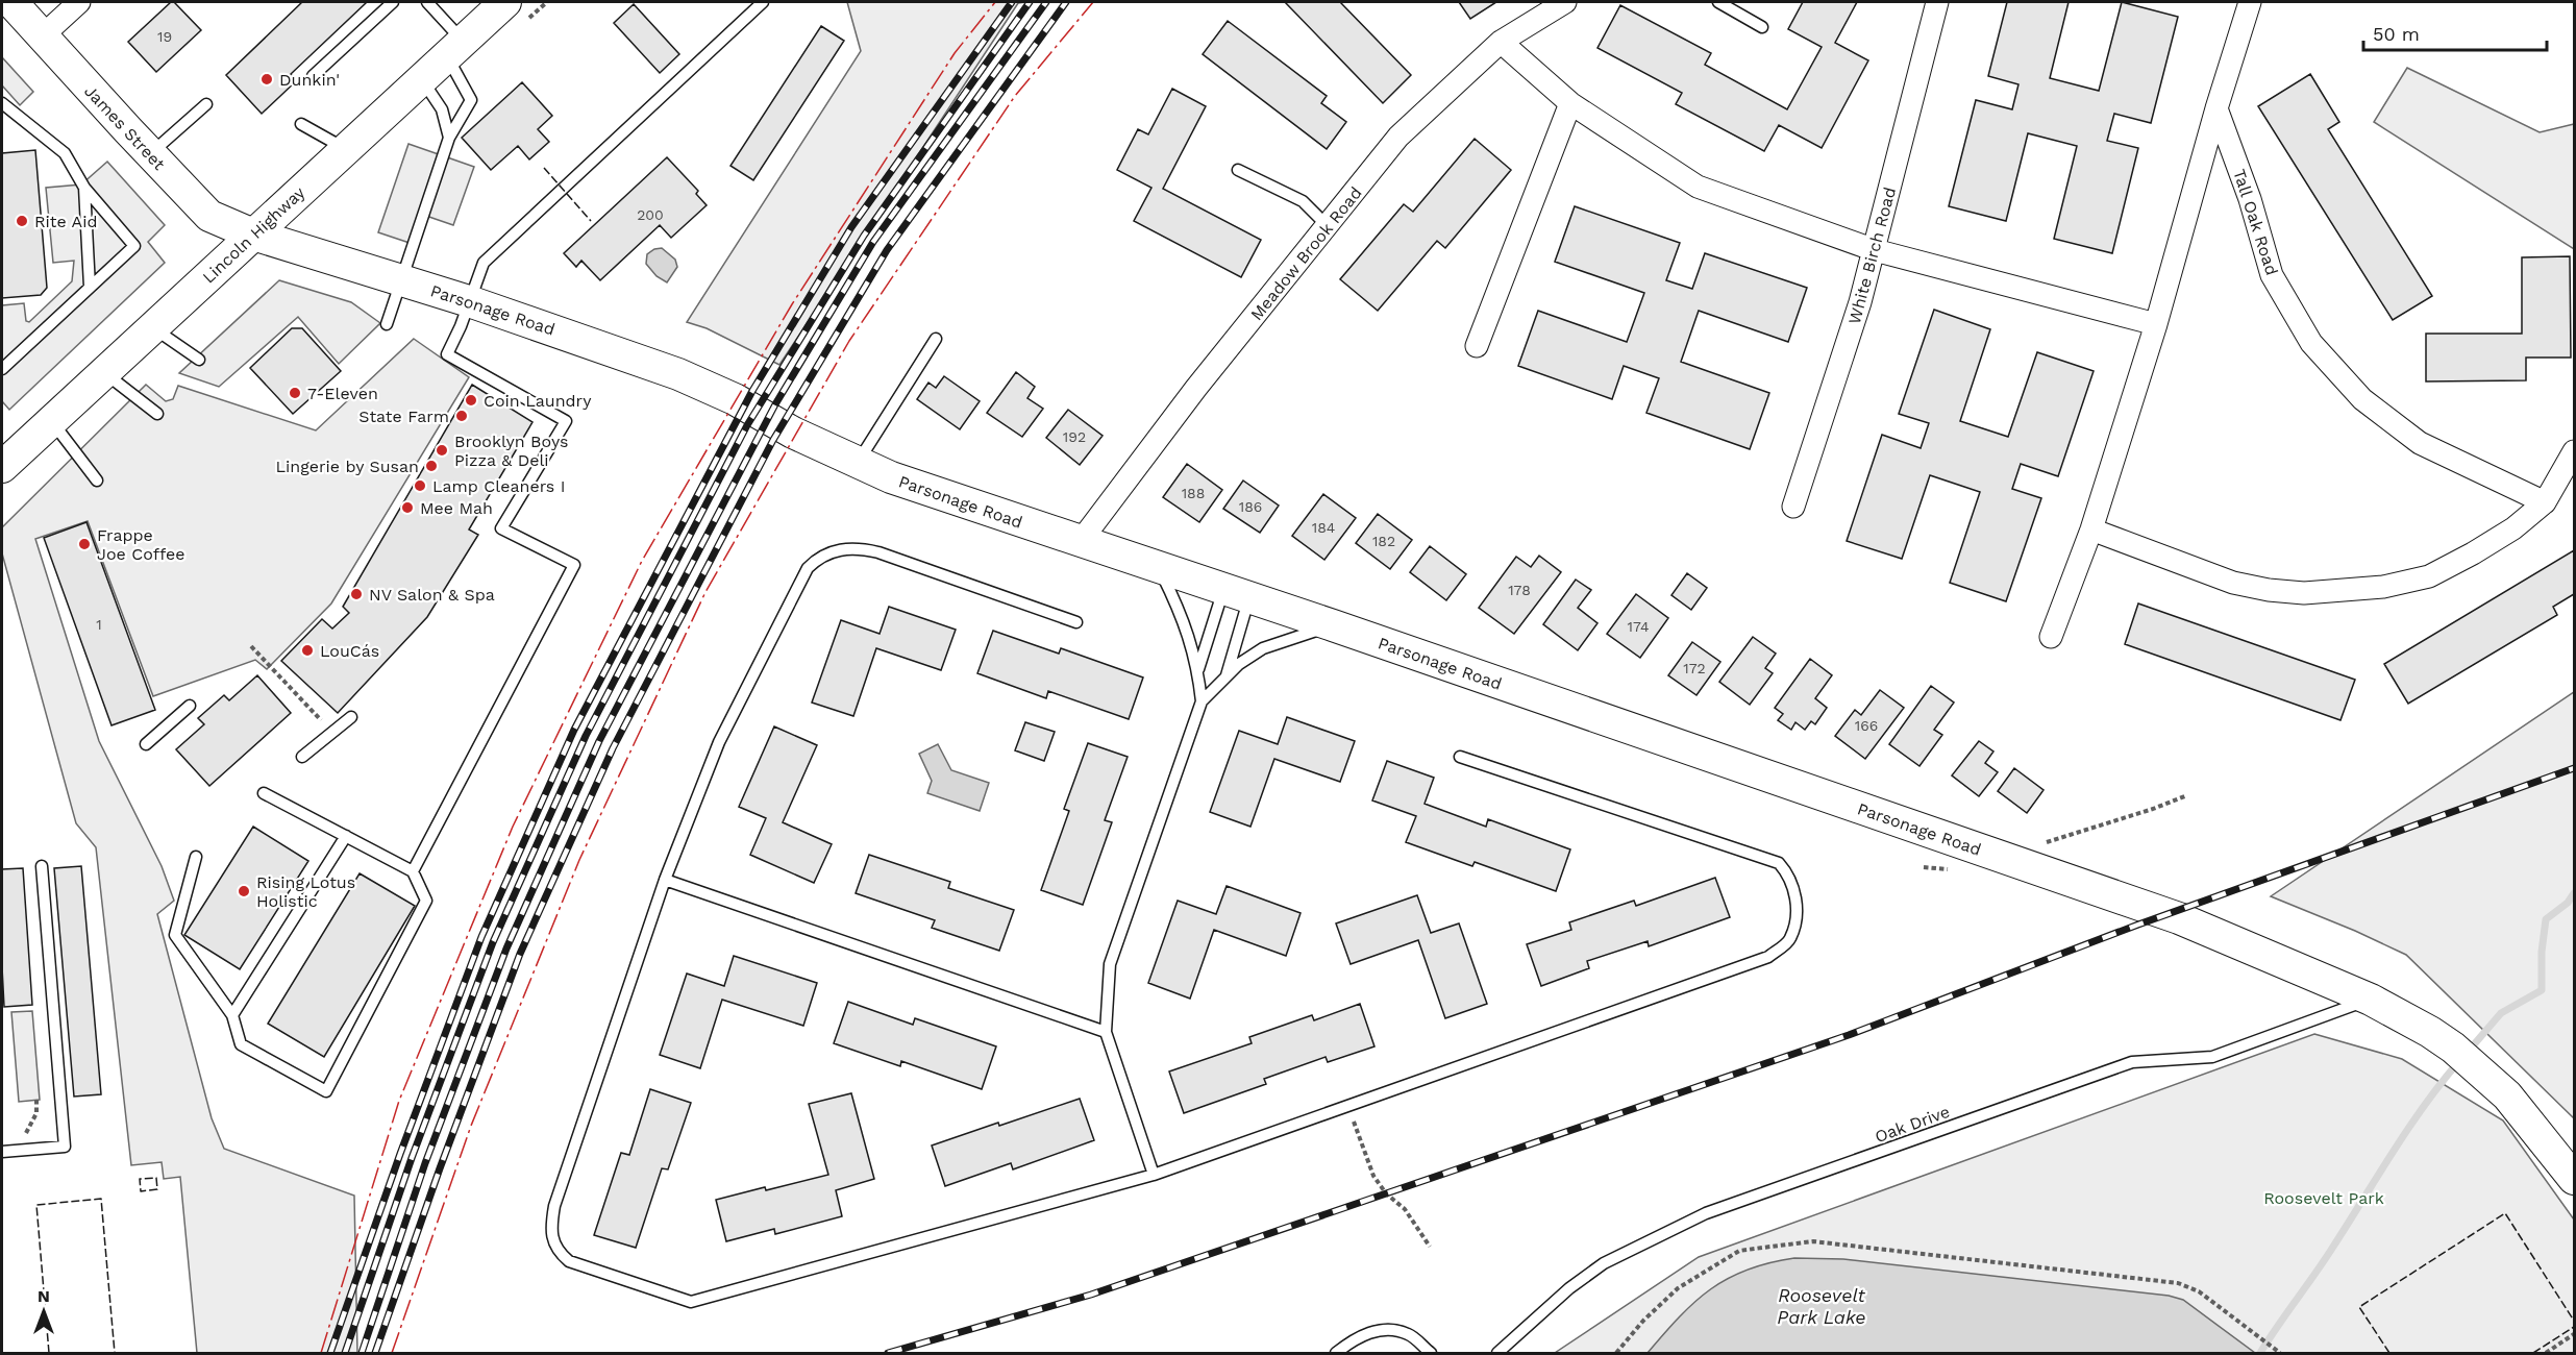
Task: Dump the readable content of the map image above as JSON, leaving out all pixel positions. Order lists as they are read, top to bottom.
{
  "streets": {
    "street": [
      "James Street",
      "Tall Oak Road",
      "Lincoln Highway",
      "Meadow Brook Road",
      "White Birch Road",
      "Parsonage Road"
    ],
    "lane": ["Oak Drive"]
  },
  "crossings": [
    ["James Street", "Lincoln Highway"],
    ["James Street", "Parsonage Road"],
    ["Lincoln Highway", "Parsonage Road"],
    ["Meadow Brook Road", "Parsonage Road"],
    ["Parsonage Road", "Oak Drive"]
  ],
  "water": ["Roosevelt Park Lake"],
  "parks": ["Roosevelt Park"],
  "places": [
    "Dunkin'",
    "Rite Aid",
    "7-Eleven",
    "Coin Laundry",
    "State Farm",
    "Brooklyn Boys Pizza & Deli",
    "Lingerie by Susan",
    "Lamp Cleaners I",
    "Mee Mah",
    "Frappe Joe Coffee",
    "NV Salon & Spa",
    "LouCás",
    "Rising Lotus Holistic"
  ],
  "house_numbers": [
    "19",
    "200",
    "192",
    "188",
    "186",
    "184",
    "182",
    "178",
    "1",
    "174",
    "172",
    "166"
  ],
  "scale_bar": "50 m",
  "north": "top"
}
